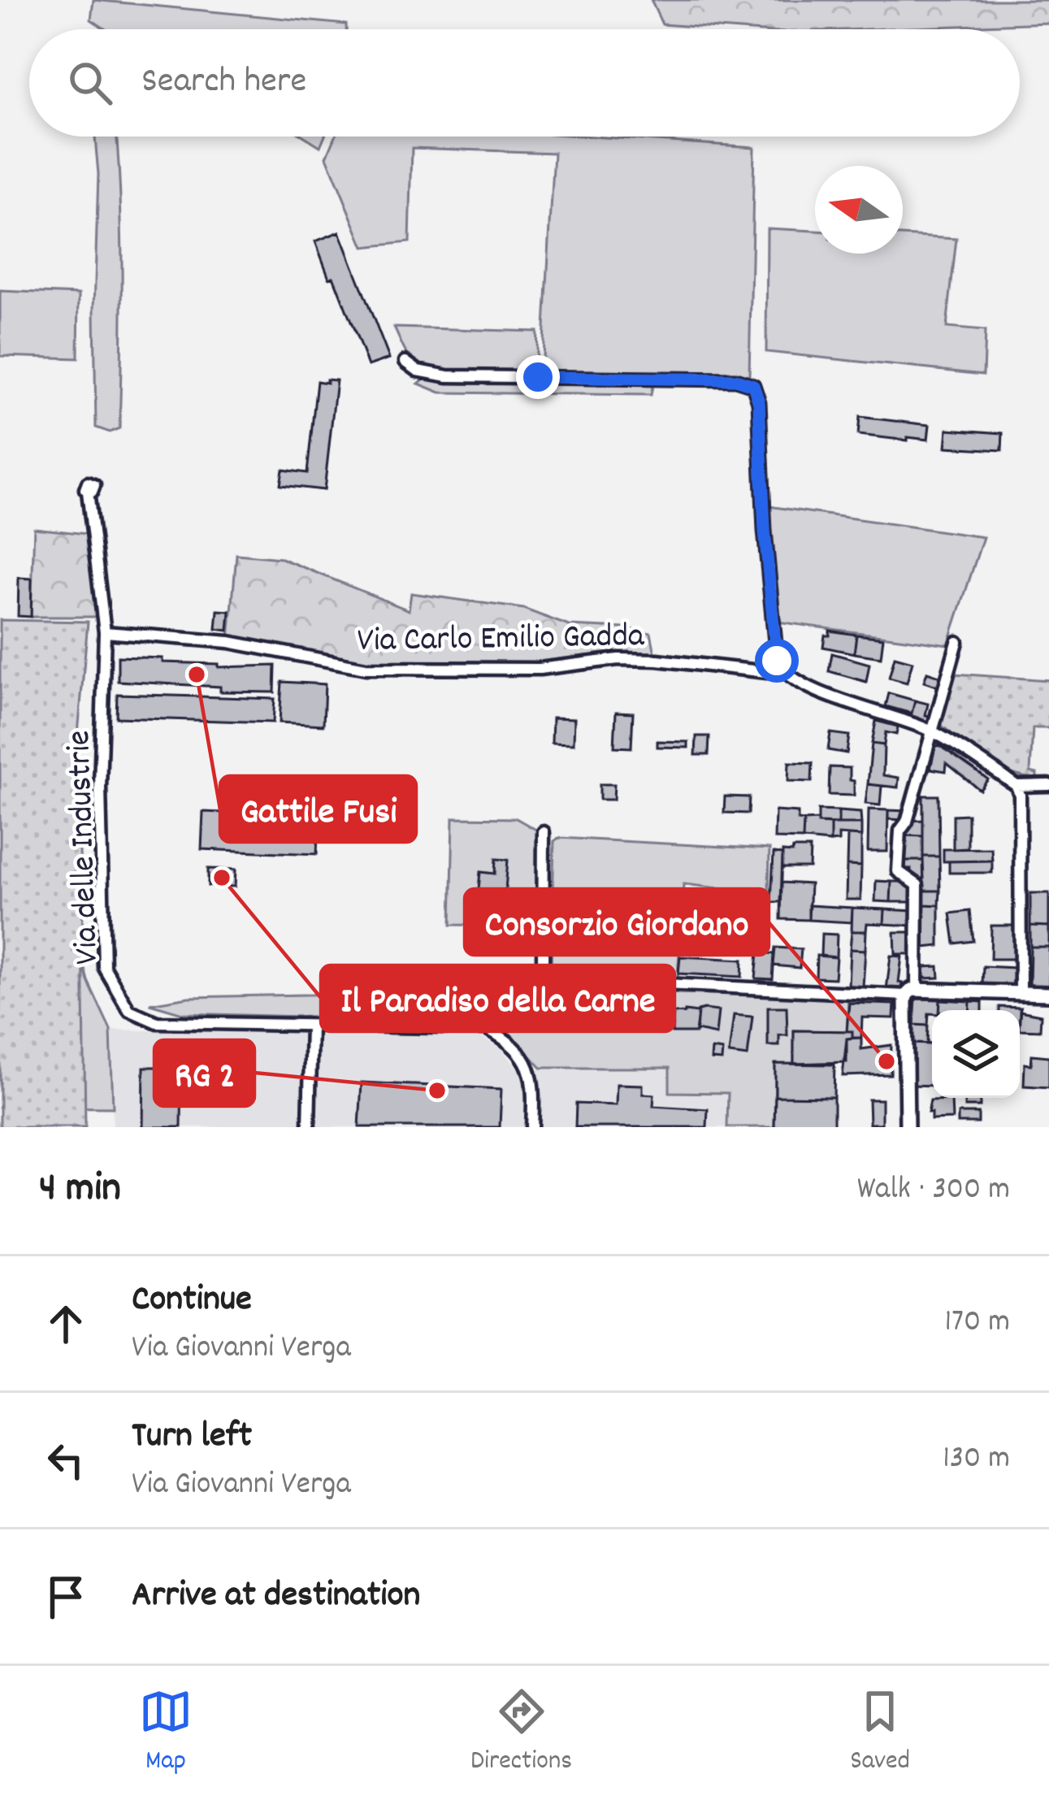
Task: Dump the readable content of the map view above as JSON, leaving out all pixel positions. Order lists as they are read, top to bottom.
{
  "streets": {
    "street": ["Via Carlo Emilio Gadda", "Via delle Industrie"]
  },
  "crossings": [
    ["Via Carlo Emilio Gadda", "Via delle Industrie"]
  ],
  "places": [
    "Gattile Fusi",
    "Il Paradiso della Carne",
    "Consorzio Giordano",
    "RG 2"
  ],
  "north": "left",
  "page": {
    "search": "Search here",
    "heading": ["4 min", "Walk · 300 m"],
    "list": [
      ["Continue", "Via Giovanni Verga", "170 m"],
      ["Turn left", "Via Giovanni Verga", "130 m"],
      "Arrive at destination"
    ],
    "nav": ["Map", "Directions", "Saved"]
  }
}
